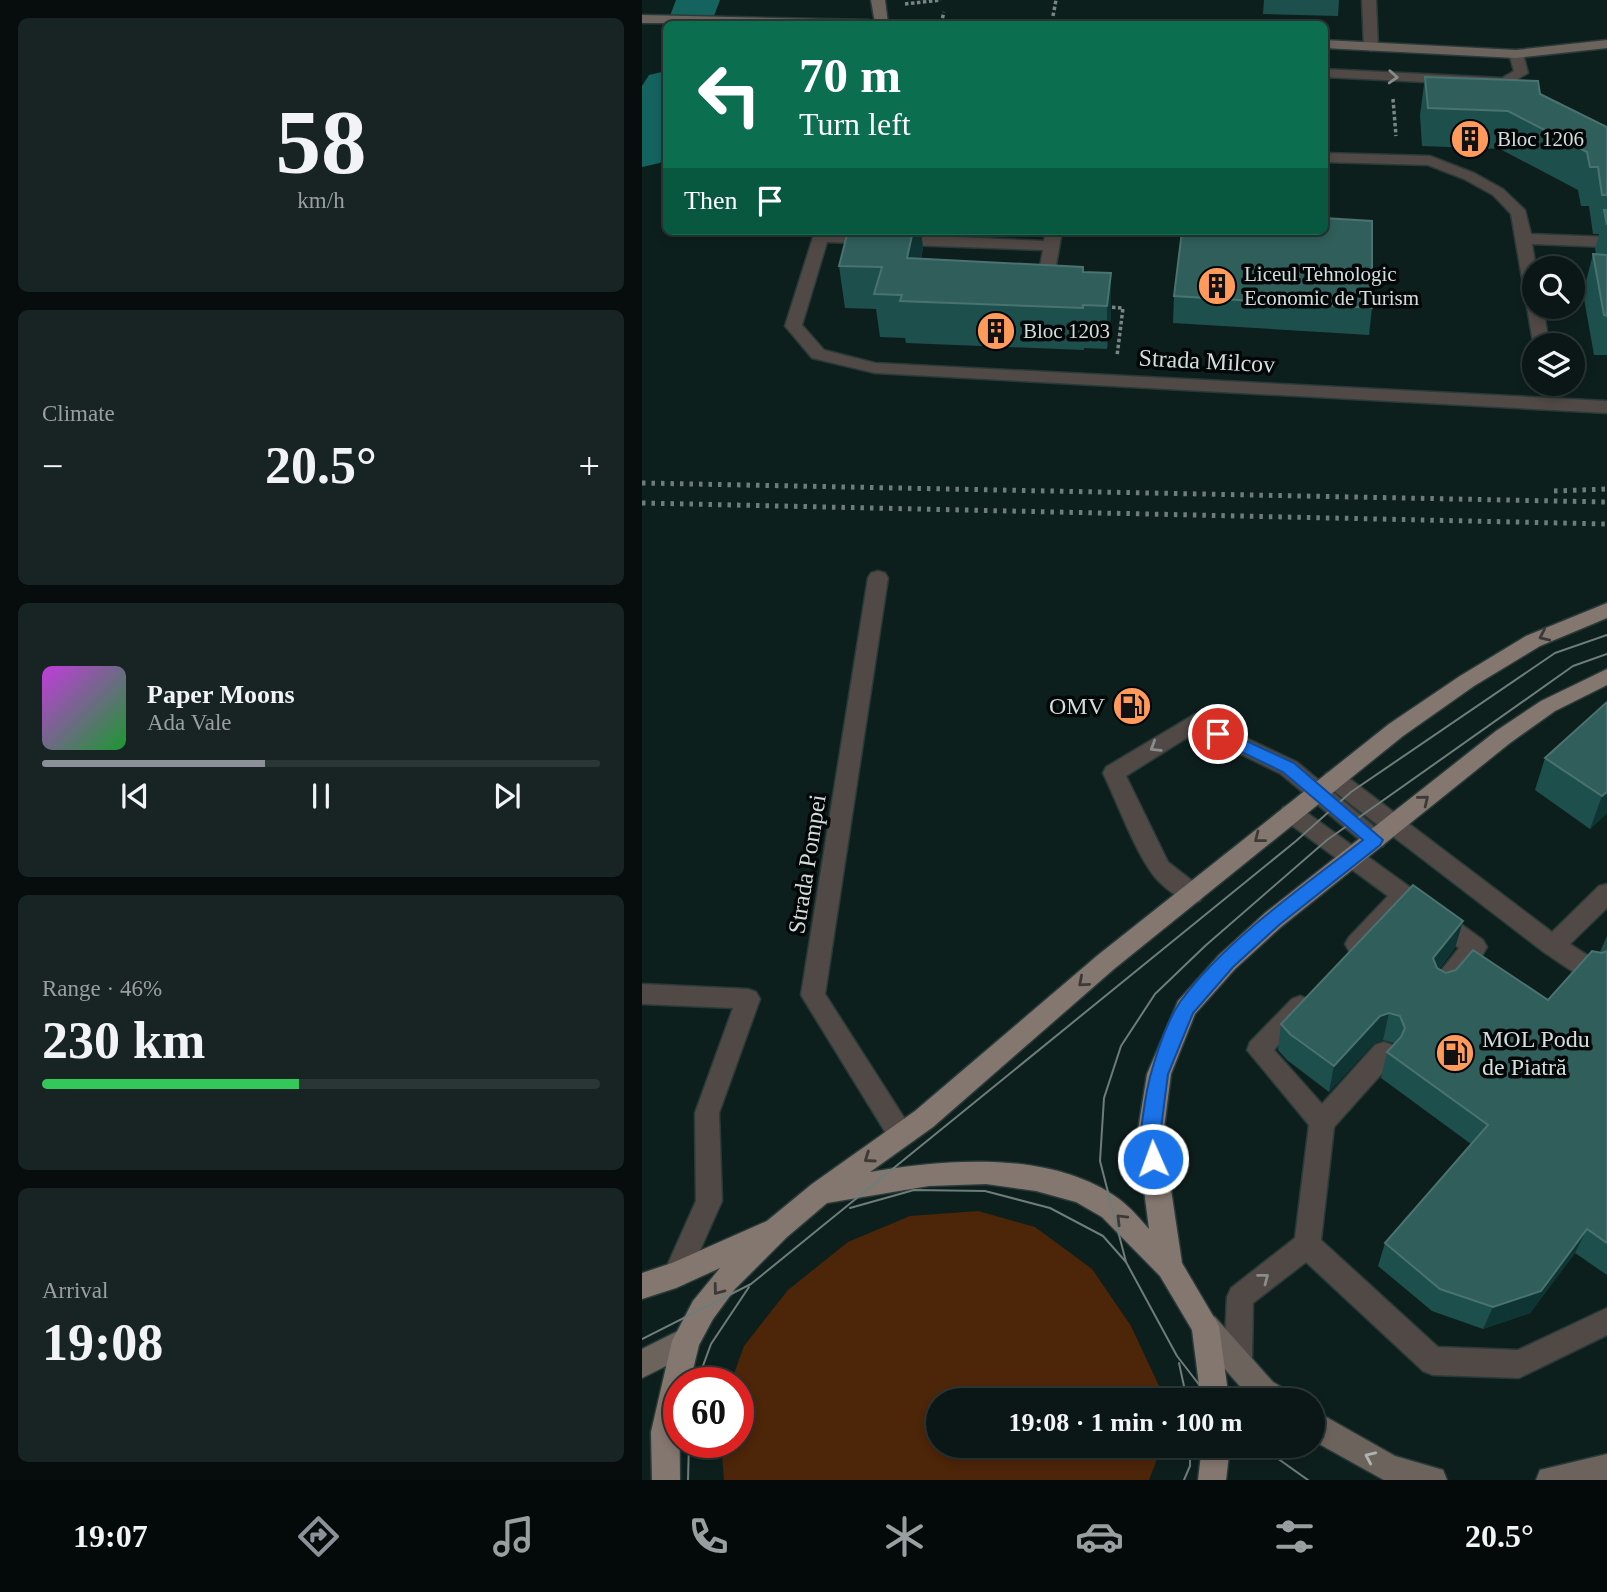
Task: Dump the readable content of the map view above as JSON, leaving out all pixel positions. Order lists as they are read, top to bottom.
{
  "streets": {
    "street": ["Strada Milcov", "Strada Pompei"]
  },
  "places": {
    "building": ["Bloc 1206", "Liceul Tehnologic Economic de Turism", "Bloc 1203"],
    "fuel station": ["OMV", "MOL Podu de Piatră"]
  },
  "page": {
    "tile": [
      ["58", "km/h"],
      "Climate",
      ["Range · 46%", "230 km"],
      ["Arrival", "19:08"]
    ],
    "turn": ["70 m", "Turn left"],
    "then": "Then",
    "heat": ["−", "20.5°", "+"],
    "song": ["Paper Moons", "Ada Vale"],
    "limit": "60",
    "trip": "19:08 · 1 min · 100 m",
    "tabs": ["19:07", "20.5°"]
  }
}
